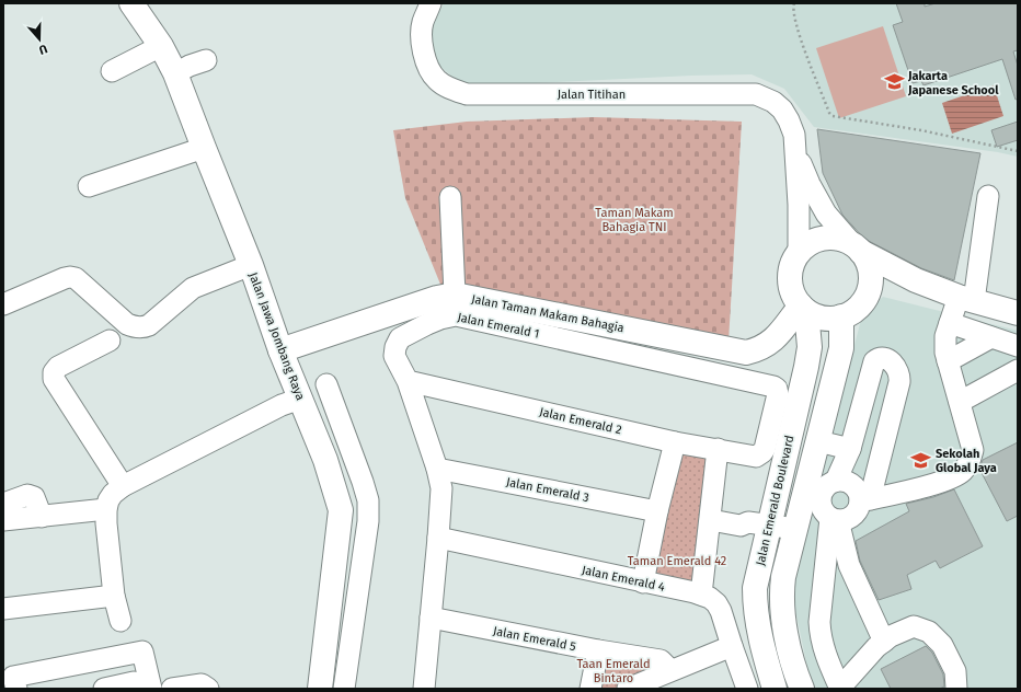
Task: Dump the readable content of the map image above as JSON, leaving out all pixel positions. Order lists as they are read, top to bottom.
{
  "streets": {
    "main road": ["Jalan Taman Makam Bahagia", "Jalan Jawa Jombang Raya", "Jalan Emerald Boulevard"],
    "street": [
      "Jalan Titihan",
      "Jalan Emerald 1",
      "Jalan Emerald 2",
      "Jalan Emerald 3",
      "Jalan Emerald 4",
      "Jalan Emerald 5"
    ]
  },
  "crossings": [
    ["Jalan Titihan", "Jalan Taman Makam Bahagia"],
    ["Jalan Titihan", "Jalan Emerald Boulevard"],
    ["Jalan Taman Makam Bahagia", "Jalan Jawa Jombang Raya"],
    ["Jalan Taman Makam Bahagia", "Jalan Emerald Boulevard"],
    ["Jalan Emerald 1", "Jalan Emerald 2"],
    ["Jalan Emerald 1", "Jalan Emerald 3"],
    ["Jalan Emerald 1", "Jalan Emerald 4"],
    ["Jalan Emerald 1", "Jalan Emerald 5"]
  ],
  "parks": ["Taman Makam Bahagia TNI", "Taman Emerald 42", "Taan Emerald Bintaro"],
  "places": {
    "school or university": ["Jakarta Japanese School", "Sekolah Global Jaya"]
  },
  "north": "bottom"
}
